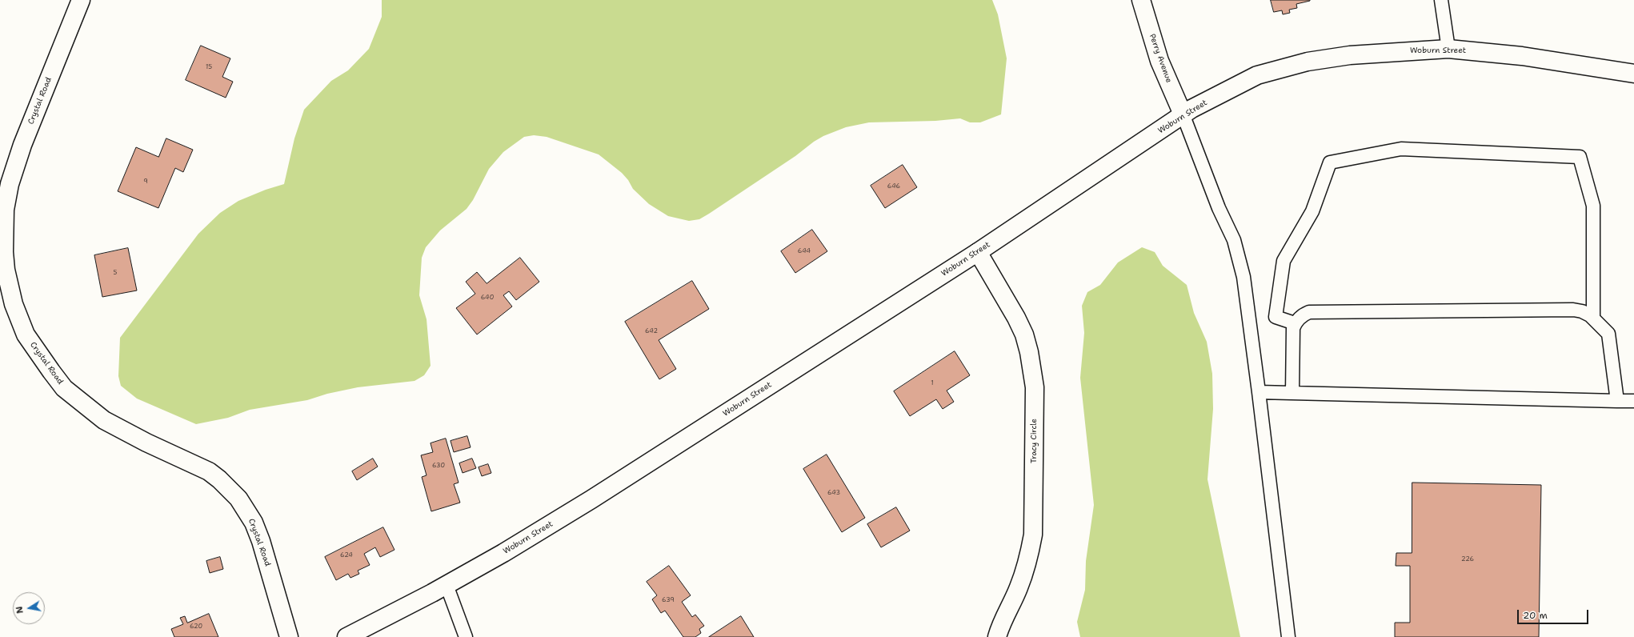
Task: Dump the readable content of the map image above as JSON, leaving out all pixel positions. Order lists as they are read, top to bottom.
{
  "streets": {
    "street": [
      "Woburn Street",
      "Perry Avenue",
      "Crystal Road",
      "Tracy Circle"
    ]
  },
  "crossings": [
    ["Woburn Street", "Perry Avenue"],
    ["Woburn Street", "Tracy Circle"]
  ],
  "house_numbers": [
    "15",
    "9",
    "646",
    "644",
    "5",
    "640",
    "642",
    "1",
    "630",
    "643",
    "624",
    "226",
    "639",
    "620"
  ],
  "scale_bar": "20 m",
  "north": "left"
}
